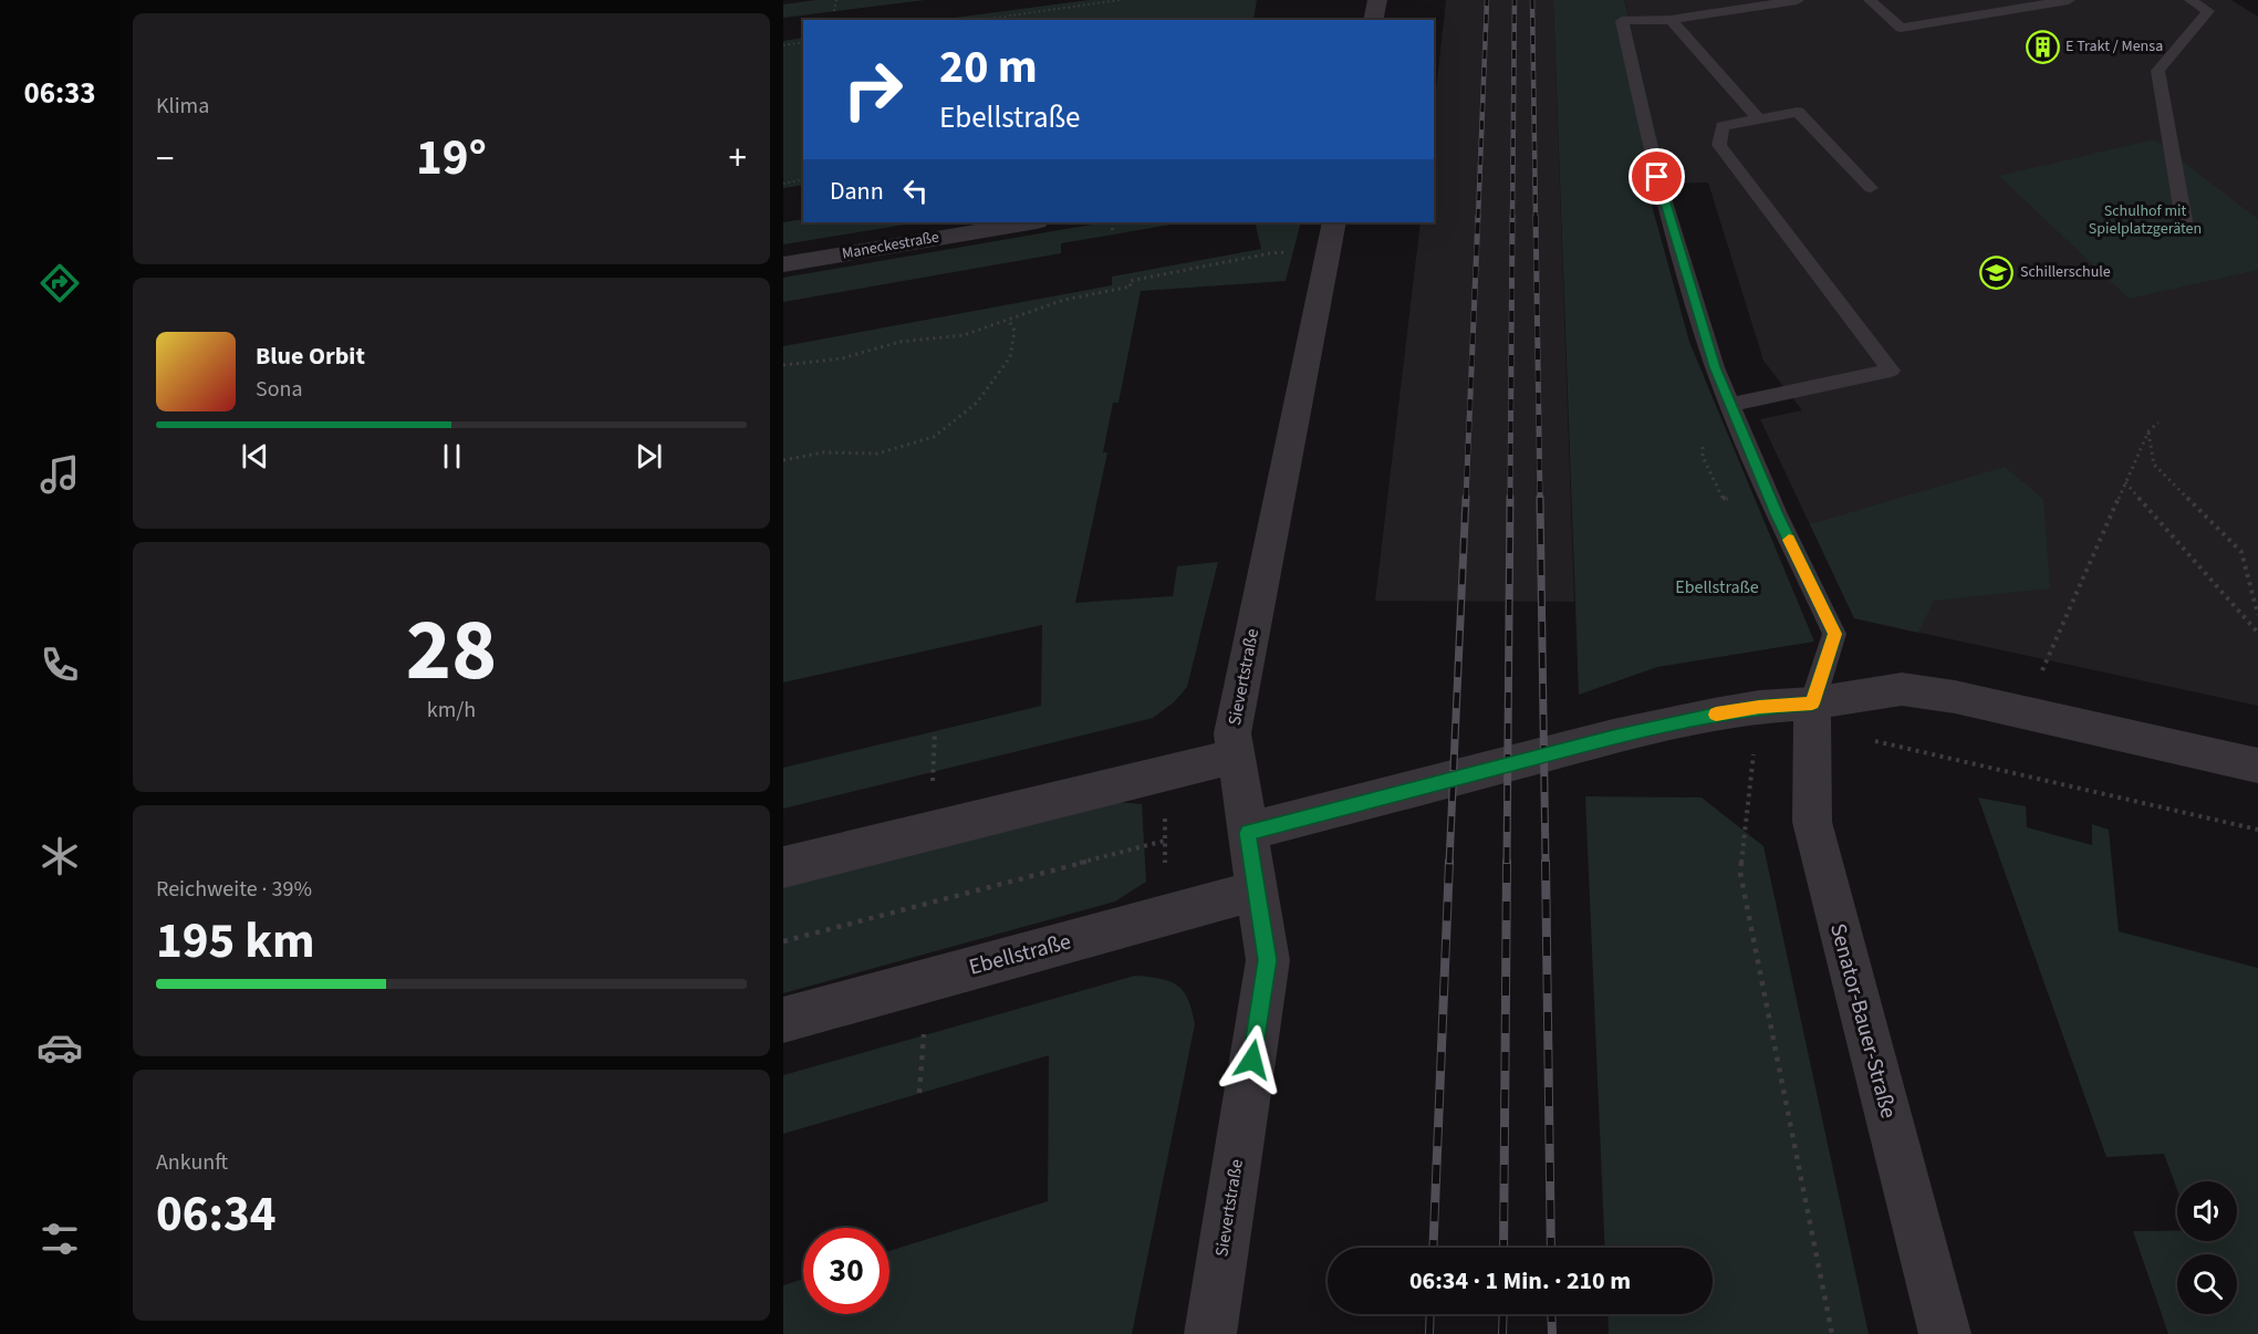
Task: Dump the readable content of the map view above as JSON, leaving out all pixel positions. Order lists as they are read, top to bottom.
{
  "streets": {
    "street": [
      "Maneckestraße",
      "Sievertstraße",
      "Ebellstraße",
      "Senator-Bauer-Straße"
    ]
  },
  "crossings": [
    ["Sievertstraße", "Ebellstraße"]
  ],
  "parks": ["Schulhof mit Spielplatzgeräten", "Ebellstraße"],
  "places": {
    "building": ["E Trakt / Mensa"],
    "school or university": ["Schillerschule"]
  },
  "page": {
    "tabs": "06:33",
    "tile": [
      "Klima",
      ["28", "km/h"],
      ["Reichweite · 39%", "195 km"],
      ["Ankunft", "06:34"]
    ],
    "turn": ["20 m", "Ebellstraße"],
    "heat": ["−", "19°", "+"],
    "then": "Dann",
    "song": ["Blue Orbit", "Sona"],
    "limit": "30",
    "trip": "06:34 · 1 Min. · 210 m"
  }
}
